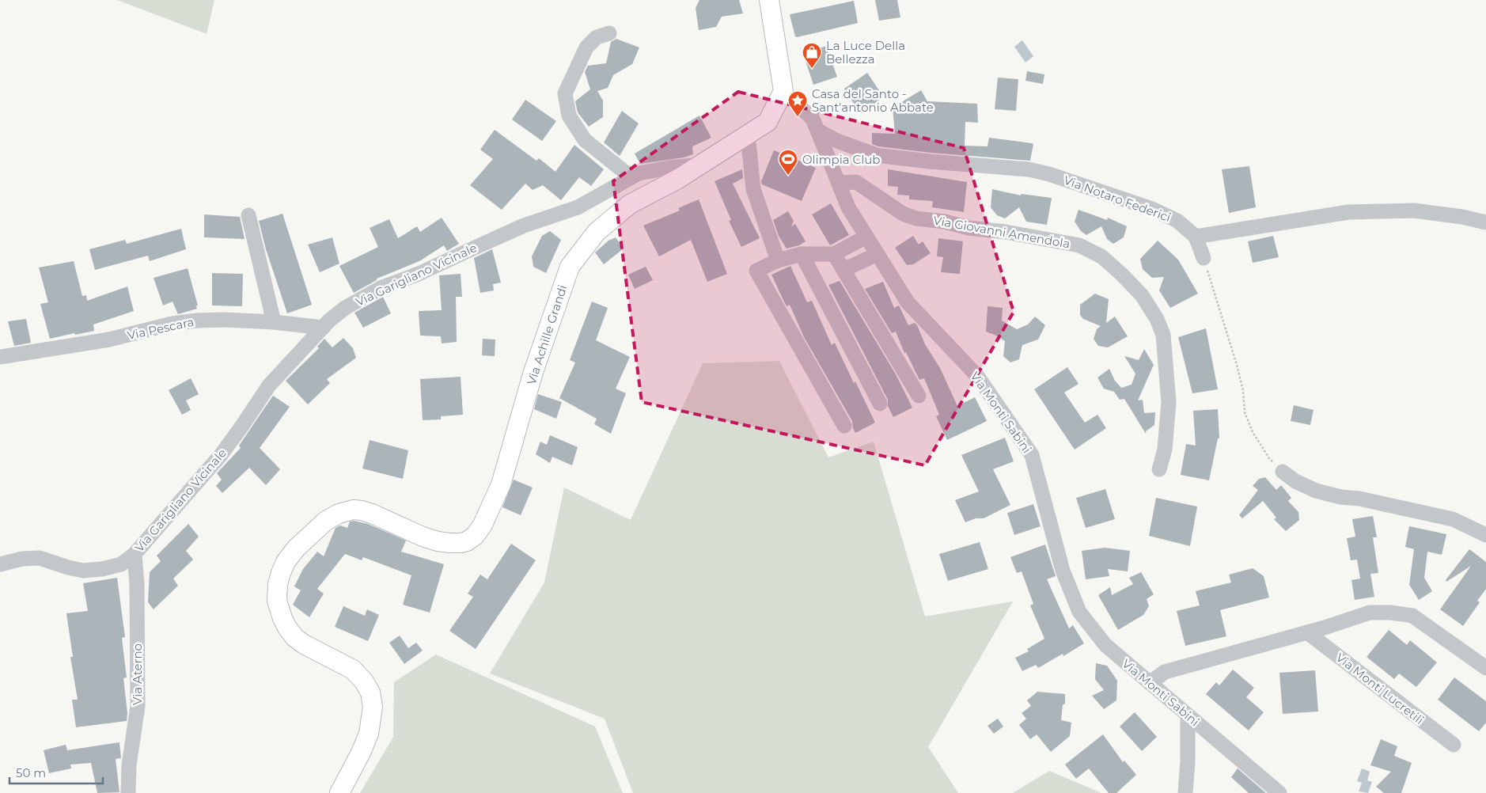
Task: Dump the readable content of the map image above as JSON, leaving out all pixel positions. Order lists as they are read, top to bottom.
{
  "streets": {
    "main road": ["Via Achille Grandi"],
    "street": [
      "Via Notaro Federici",
      "Via Giovanni Amendola",
      "Via Garigliano Vicinale",
      "Via Pescara",
      "Via Monti Sabini",
      "Via Aterno",
      "Via Monti Lucretili"
    ]
  },
  "crossings": [
    ["Via Notaro Federici", "Via Monti Sabini"],
    ["Via Giovanni Amendola", "Via Monti Sabini"],
    ["Via Garigliano Vicinale", "Via Pescara"],
    ["Via Garigliano Vicinale", "Via Achille Grandi"],
    ["Via Garigliano Vicinale", "Via Aterno"],
    ["Via Achille Grandi", "Via Monti Sabini"]
  ],
  "places": {
    "shop": ["La Luce Della Bellezza"],
    "place": ["Casa del Santo - Sant'antonio Abbate"],
    "sports": ["Olimpia Club"]
  },
  "scale_bar": "50 m"
}
